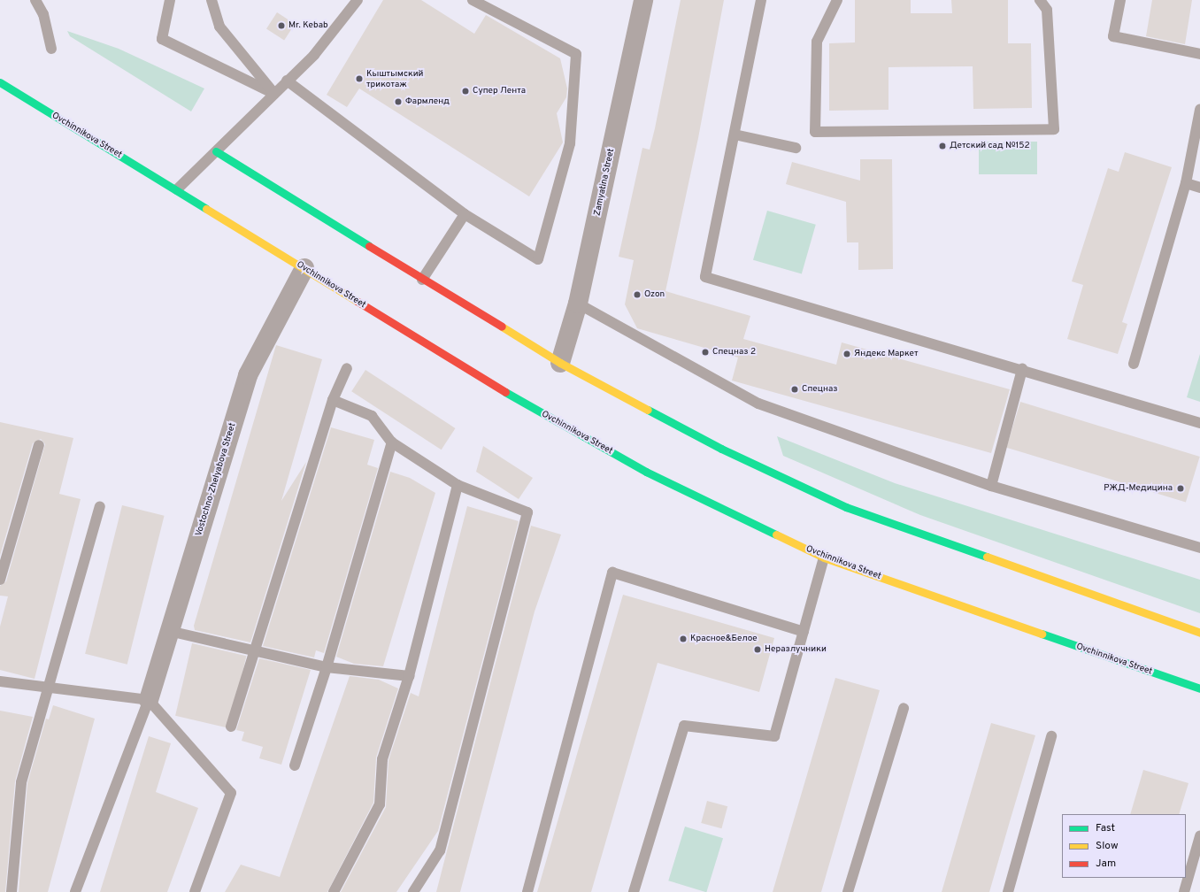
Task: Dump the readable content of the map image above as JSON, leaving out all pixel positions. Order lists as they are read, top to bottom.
{
  "streets": {
    "main road": ["Ovchinnikova Street"],
    "street": ["Zamyatina Street", "Vostochno-Zhelyabova Street"]
  },
  "crossings": [
    ["Ovchinnikova Street", "Vostochno-Zhelyabova Street"]
  ],
  "places": [
    "Mr. Kebab",
    "Кыштымский трикотаж",
    "Супер Лента",
    "Фармленд",
    "Детский сад №152",
    "Ozon",
    "Спецназ 2",
    "Яндекс Маркет",
    "Спецназ",
    "РЖД-Медицина",
    "Красное&Белое",
    "Неразлучники"
  ],
  "legend": ["Fast", "Slow", "Jam"]
}
